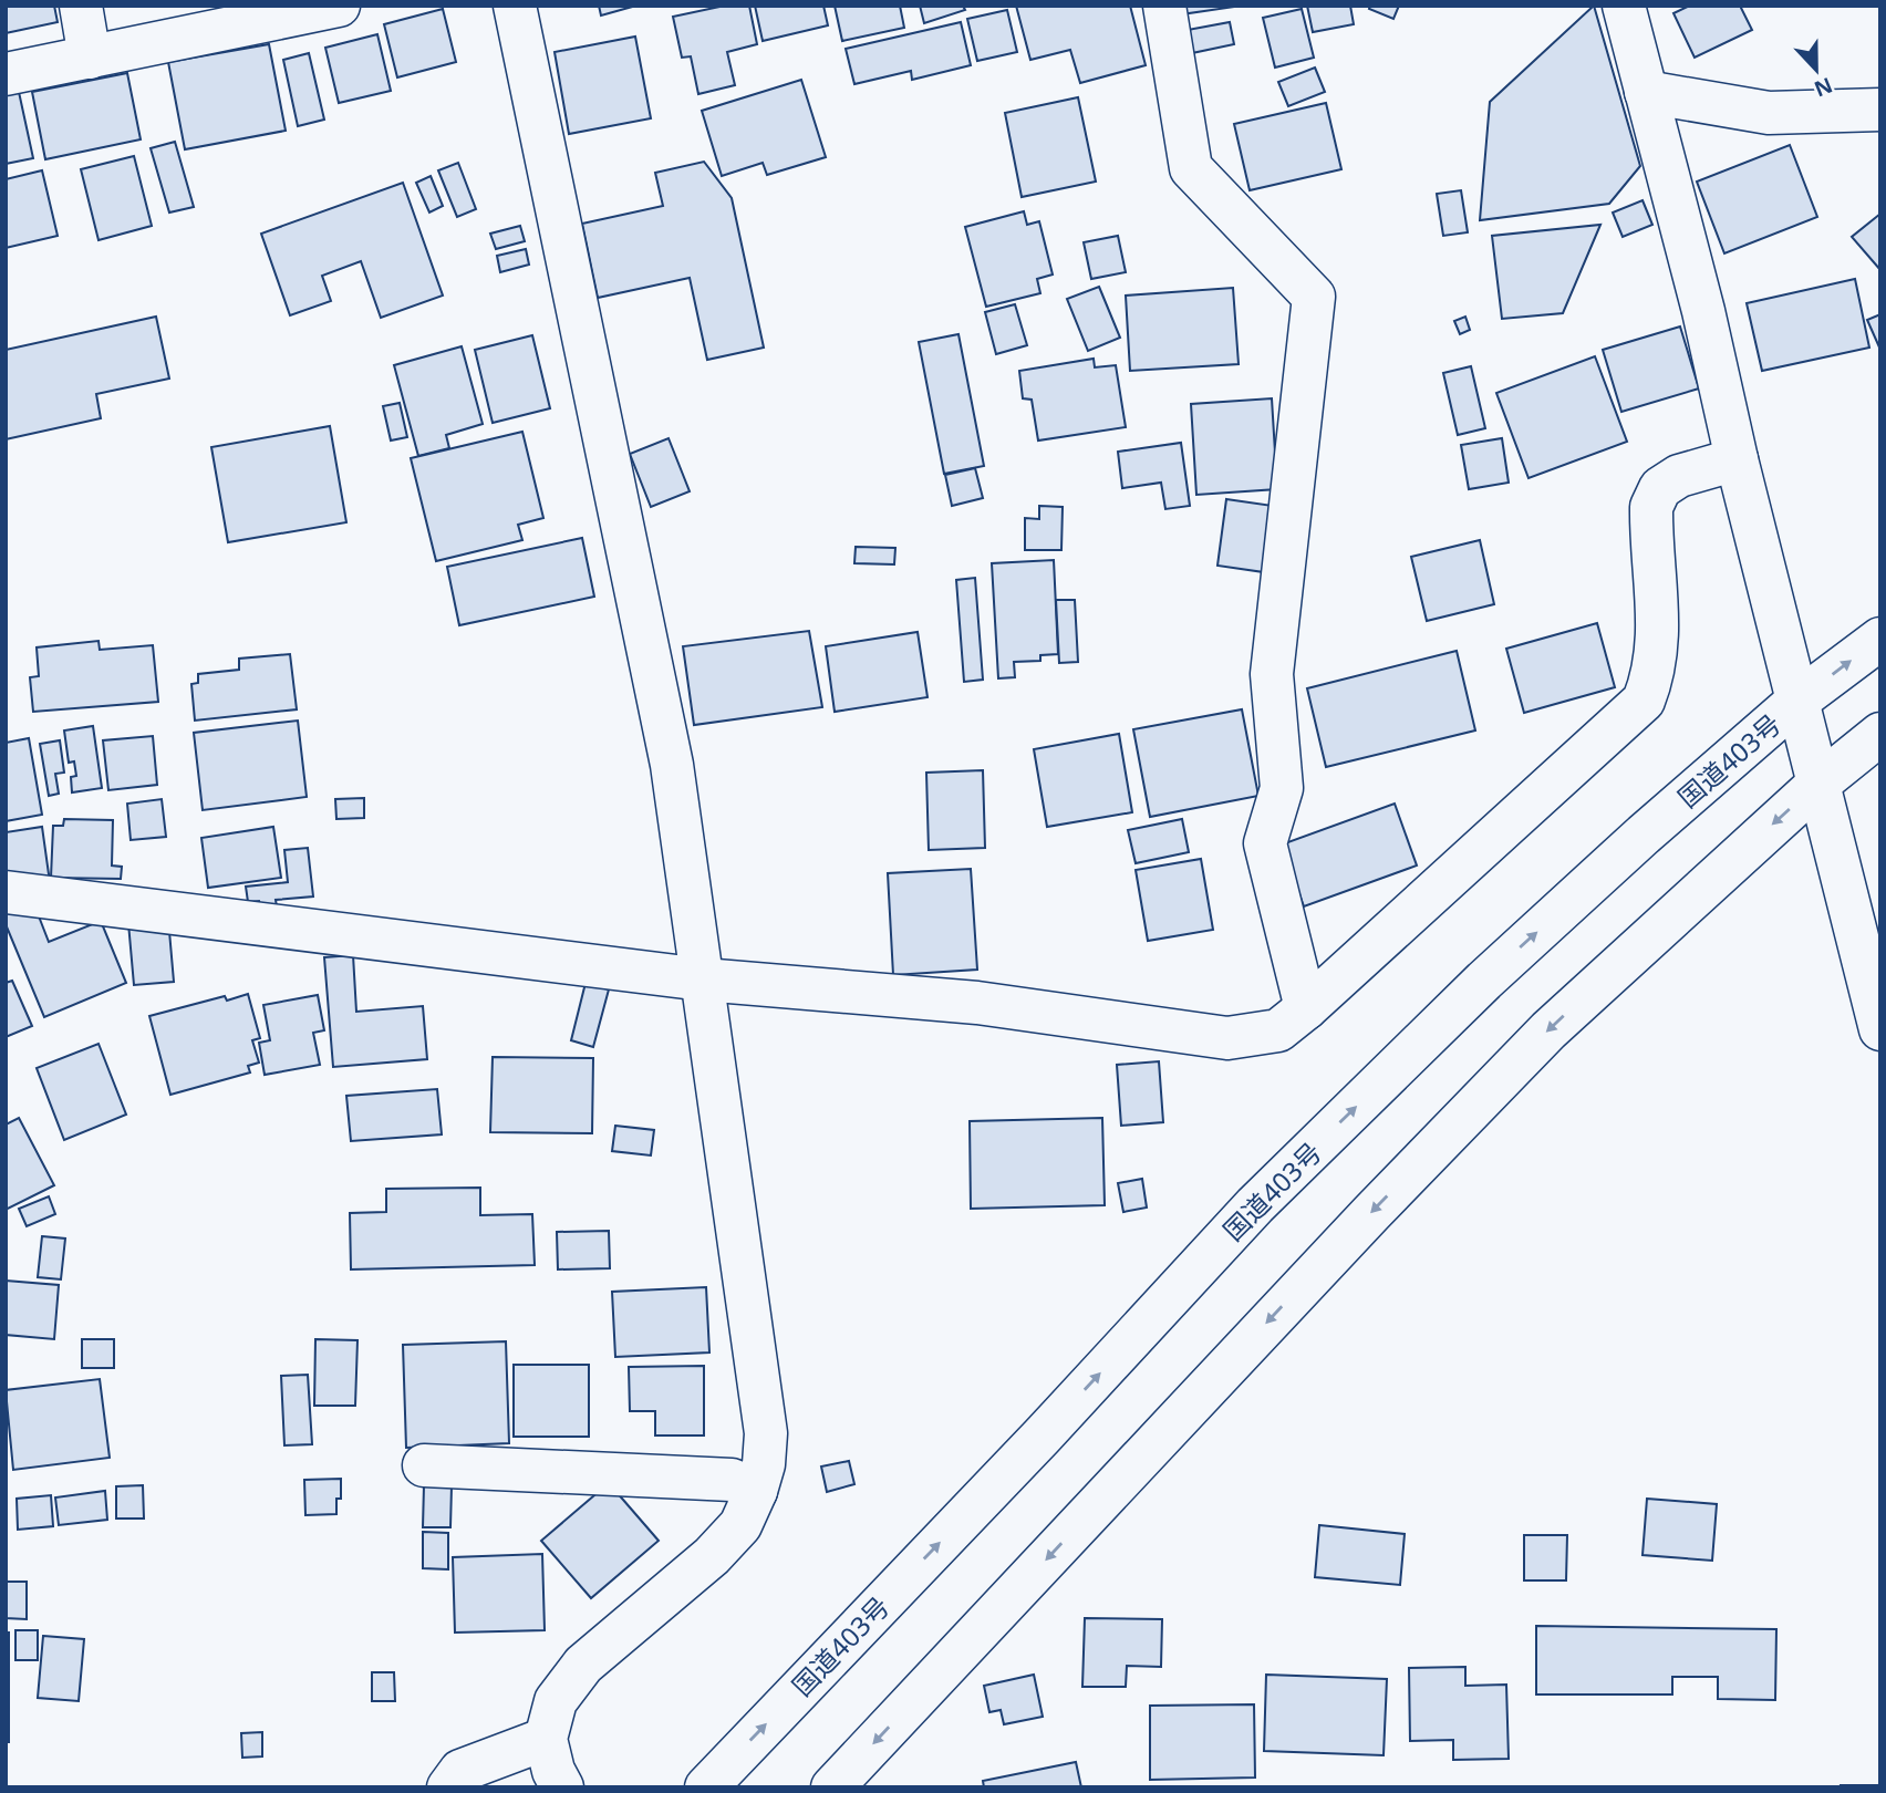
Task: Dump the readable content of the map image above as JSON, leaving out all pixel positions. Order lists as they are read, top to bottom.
{
  "streets": {
    "main road": ["国道403号"]
  },
  "north": "bottom"
}
